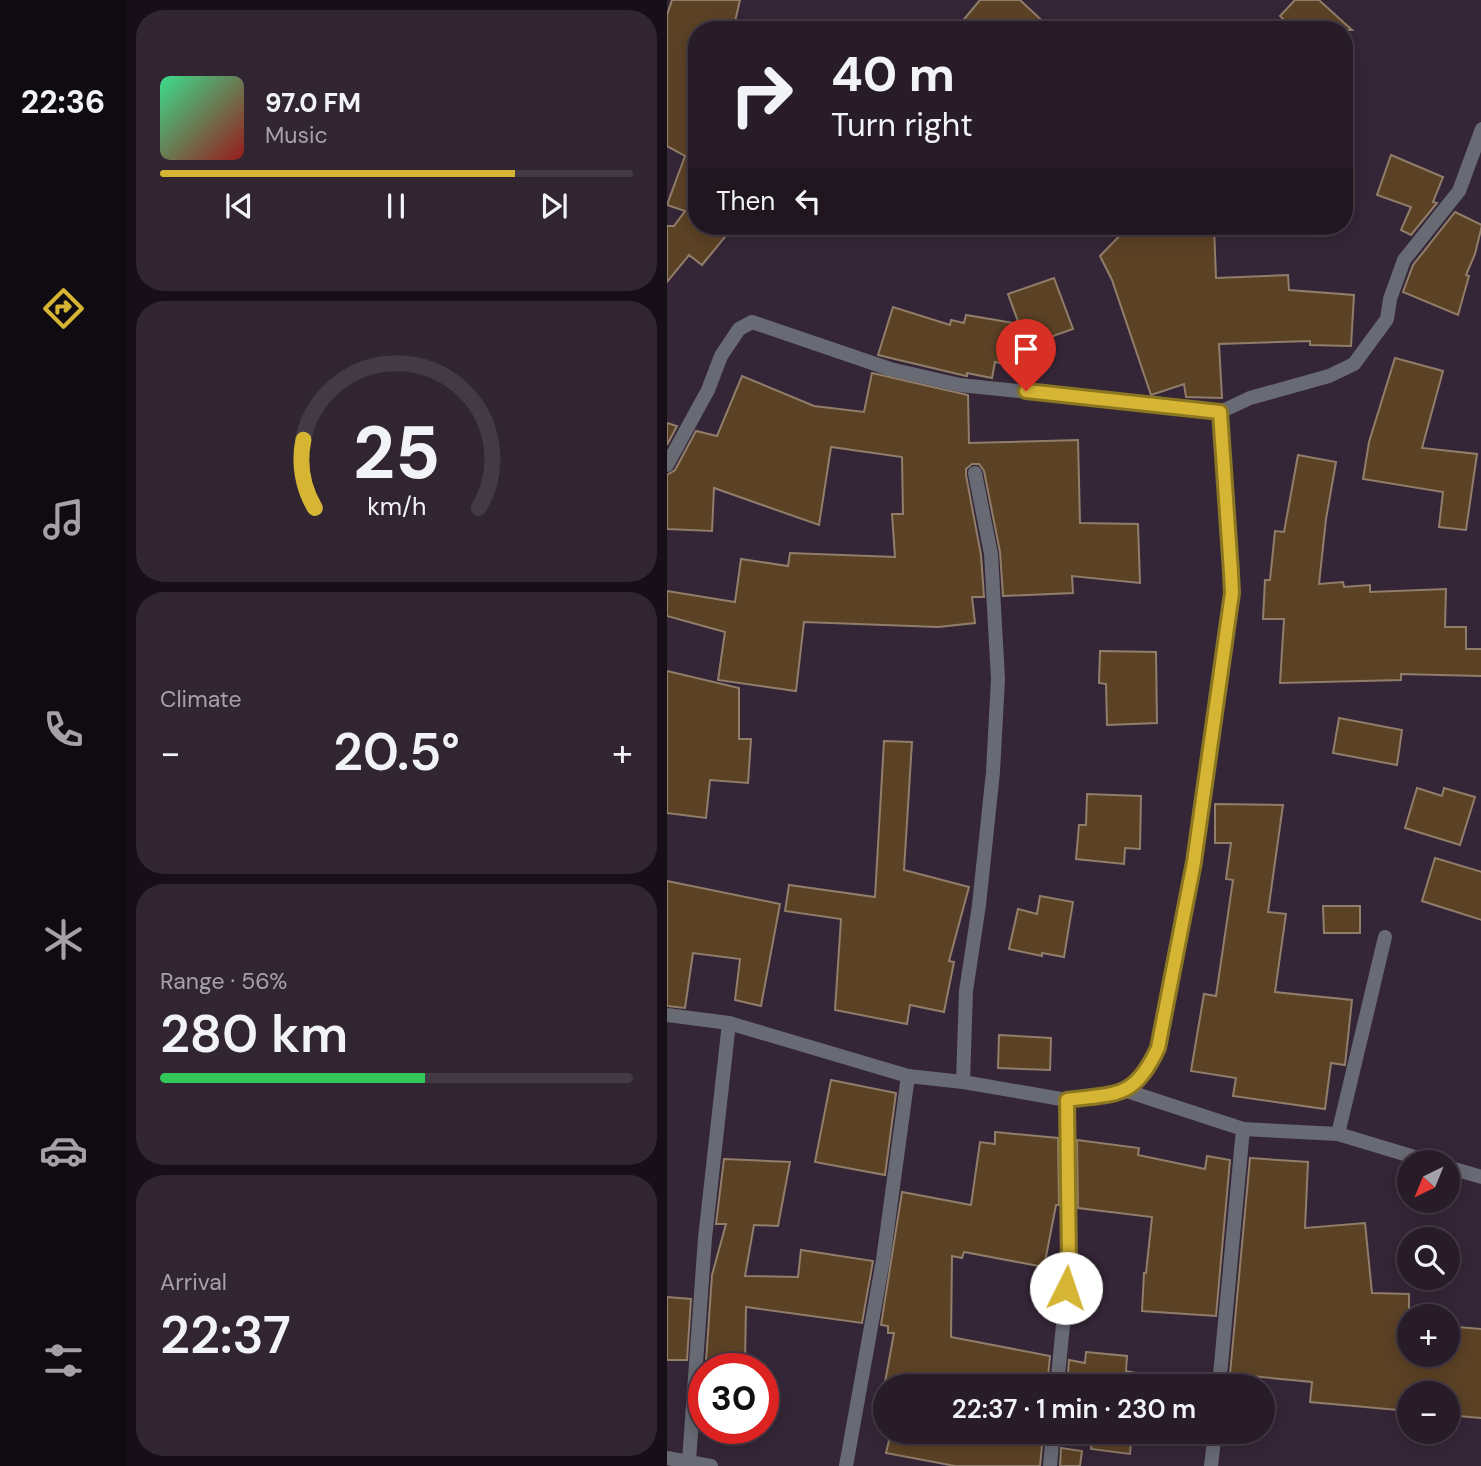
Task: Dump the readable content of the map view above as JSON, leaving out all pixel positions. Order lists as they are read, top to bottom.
{
  "north": "bottom left",
  "page": {
    "tabs": "22:36",
    "turn": ["40 m", "Turn right"],
    "song": ["97.0 FM", "Music"],
    "then": "Then",
    "tile": [
      "Climate",
      ["Range · 56%", "280 km"],
      ["Arrival", "22:37"]
    ],
    "heat": ["−", "20.5°", "+"],
    "map_buttons": ["+", "−"],
    "limit": "30",
    "trip": "22:37 · 1 min · 230 m",
    "gauge": ["25", "km/h"]
  }
}
